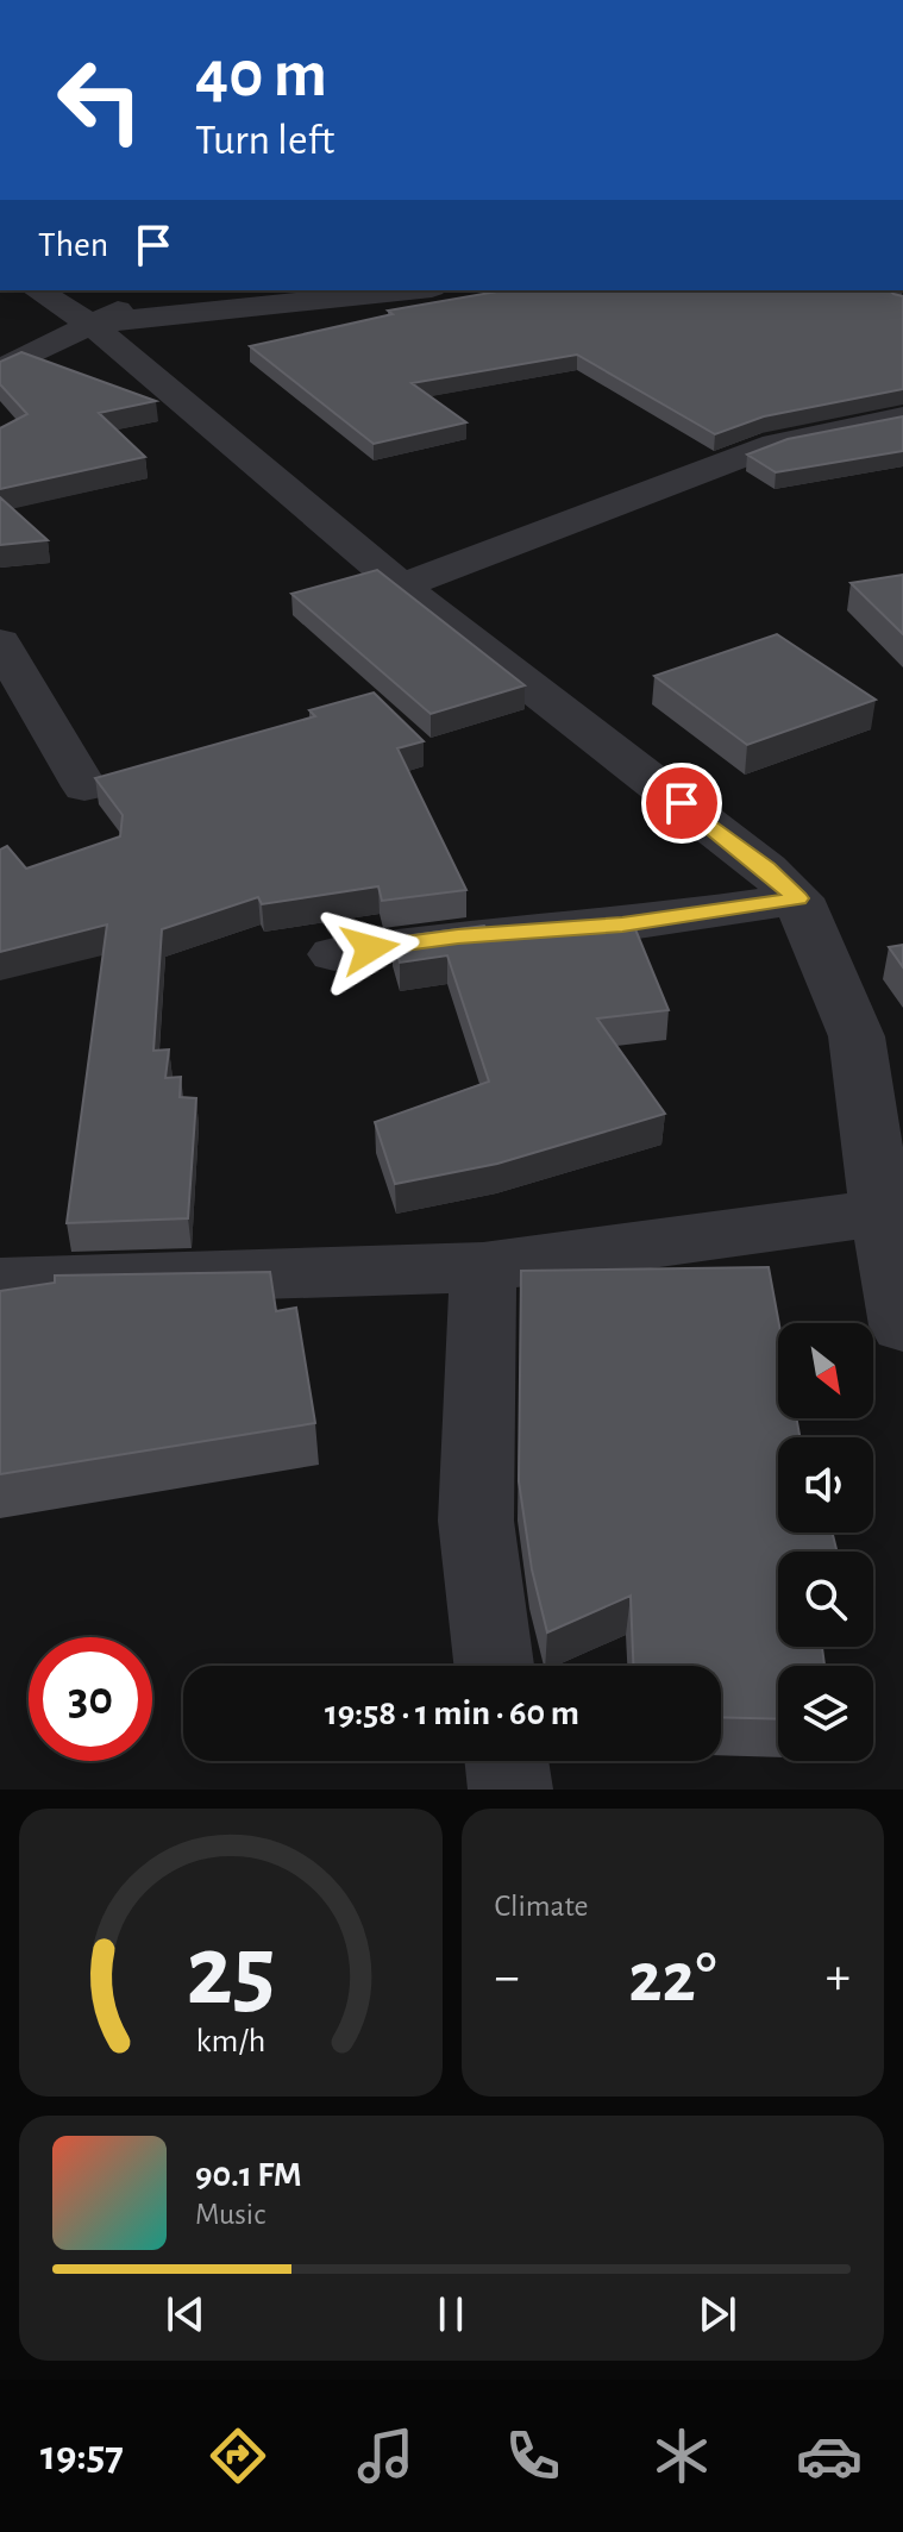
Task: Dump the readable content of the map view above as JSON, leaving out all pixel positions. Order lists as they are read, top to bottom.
{
  "north": "bottom right",
  "page": {
    "turn": ["40 m", "Turn left"],
    "then": "Then",
    "limit": "30",
    "trip": "19:58 · 1 min · 60 m",
    "tile": "Climate",
    "heat": ["−", "22°", "+"],
    "song": ["90.1 FM", "Music"],
    "tabs": "19:57",
    "gauge": ["25", "km/h"]
  }
}
